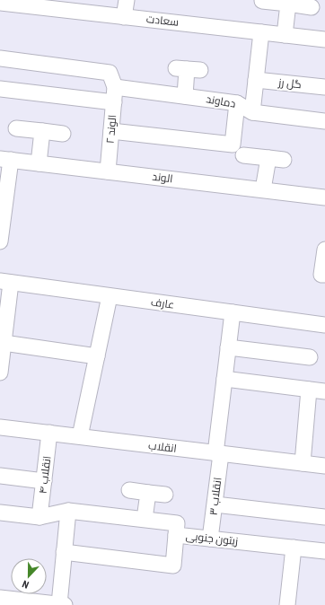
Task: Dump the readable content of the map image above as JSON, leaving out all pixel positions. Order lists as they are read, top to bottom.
{
  "streets": {
    "street": [
      "سعادت",
      "گل رز",
      "دماوند",
      "الوند ۲",
      "الوند",
      "عارف",
      "انقلاب",
      "انقلاب ۴",
      "انقلاب ۳",
      "زیتون جنوبی"
    ]
  },
  "crossings": [
    ["دماوند", "الوند ۲"],
    ["الوند ۲", "الوند"],
    ["عارف", "انقلاب ۳"],
    ["انقلاب", "انقلاب ۴"],
    ["انقلاب", "انقلاب ۳"],
    ["انقلاب ۴", "زیتون جنوبی"],
    ["انقلاب ۳", "زیتون جنوبی"]
  ],
  "north": "bottom"
}
